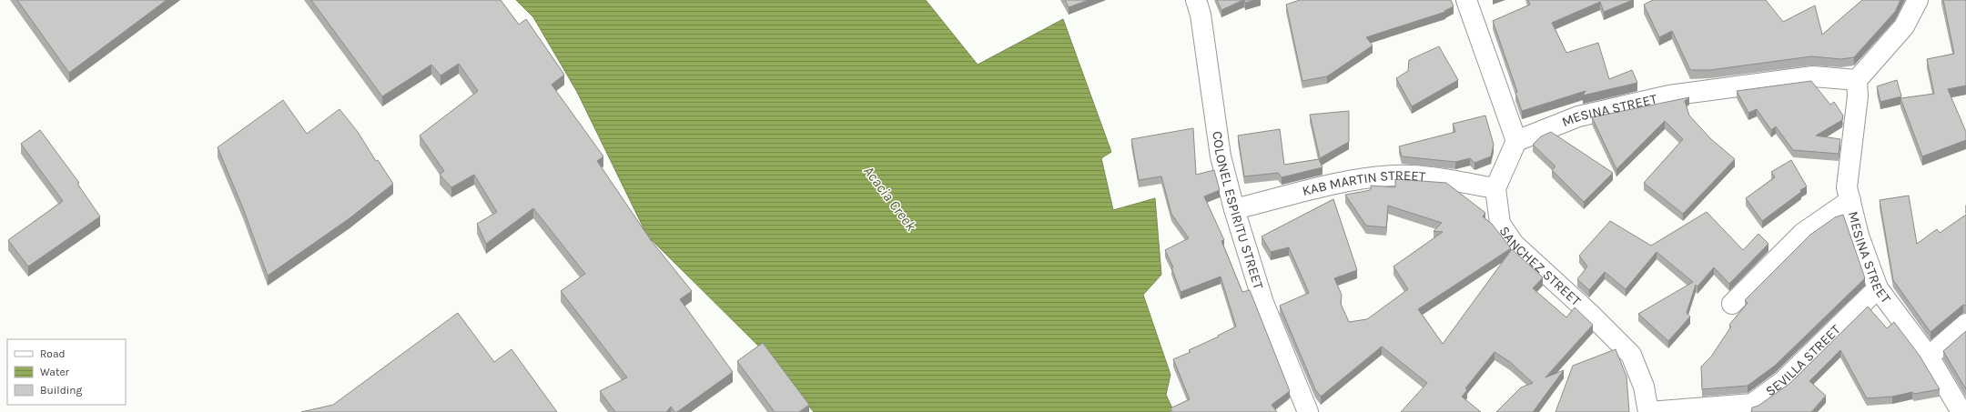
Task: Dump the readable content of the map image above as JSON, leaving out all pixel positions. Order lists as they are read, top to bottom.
{
  "streets": {
    "street": [
      "MESINA STREET",
      "KAB MARTIN STREET",
      "COLONEL ESPIRITU STREET",
      "SANCHEZ STREET",
      "SEVILLA STREET"
    ]
  },
  "crossings": [
    ["MESINA STREET", "SEVILLA STREET"],
    ["KAB MARTIN STREET", "COLONEL ESPIRITU STREET"],
    ["KAB MARTIN STREET", "SANCHEZ STREET"],
    ["SANCHEZ STREET", "SEVILLA STREET"]
  ],
  "water": ["Acacia Creek"],
  "legend": ["Road", "Water", "Building"]
}
